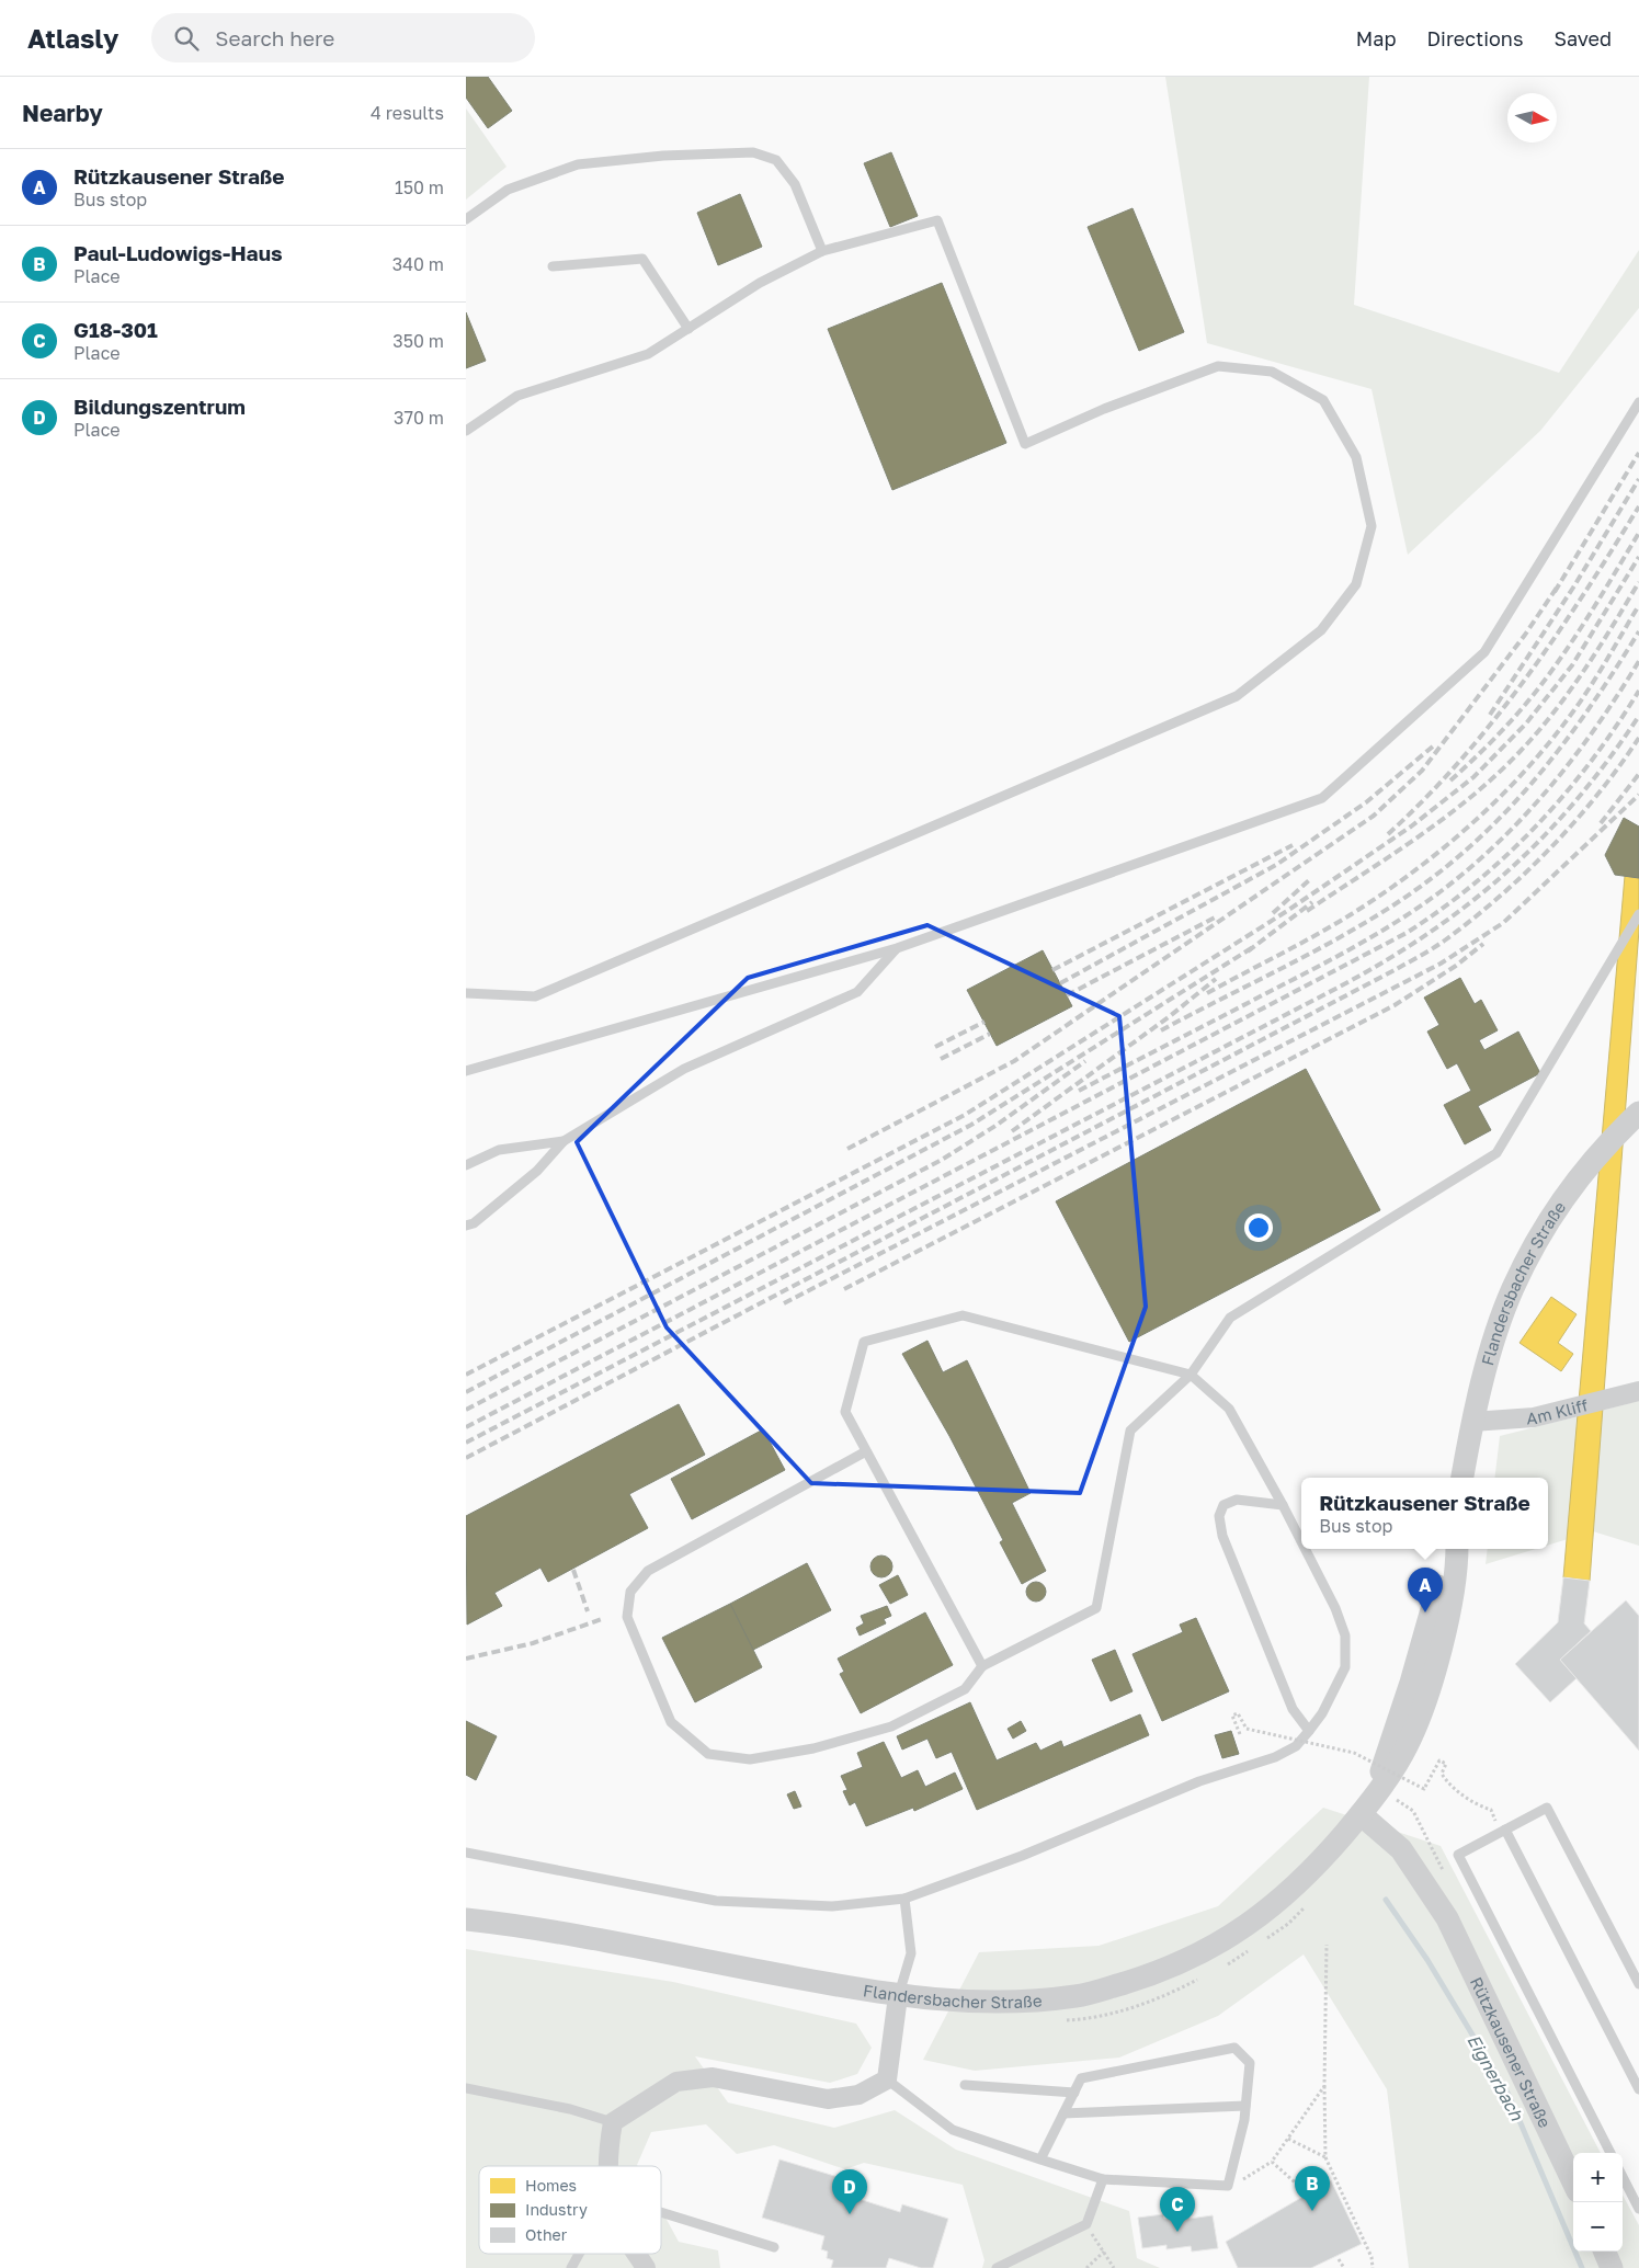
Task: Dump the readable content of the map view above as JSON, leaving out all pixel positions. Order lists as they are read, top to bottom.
{
  "streets": {
    "street": ["Flandersbacher Straße", "Am Kliff", "Rützkausener Straße"]
  },
  "crossings": [
    ["Flandersbacher Straße", "Am Kliff"],
    ["Flandersbacher Straße", "Rützkausener Straße"]
  ],
  "water": ["Eignerbach"],
  "legend": ["Homes", "Industry", "Other"],
  "north": "right",
  "page": {
    "header": "Atlasly",
    "search": "Search here",
    "nav": ["Map", "Directions", "Saved"],
    "heading": ["Nearby", "4 results"],
    "list": [
      {
        "mark": "A",
        "name": "Rützkausener Straße",
        "note": "Bus stop",
        "value": "150 m"
      },
      {
        "mark": "B",
        "name": "Paul-Ludowigs-Haus",
        "note": "Place",
        "value": "340 m"
      },
      {
        "mark": "C",
        "name": "G18-301",
        "note": "Place",
        "value": "350 m"
      },
      {
        "mark": "D",
        "name": "Bildungszentrum",
        "note": "Place",
        "value": "370 m"
      }
    ],
    "popup": ["Rützkausener Straße", "Bus stop"],
    "pins": [
      "A",
      "B",
      "D",
      "C"
    ],
    "map_buttons": ["+", "−"]
  }
}
